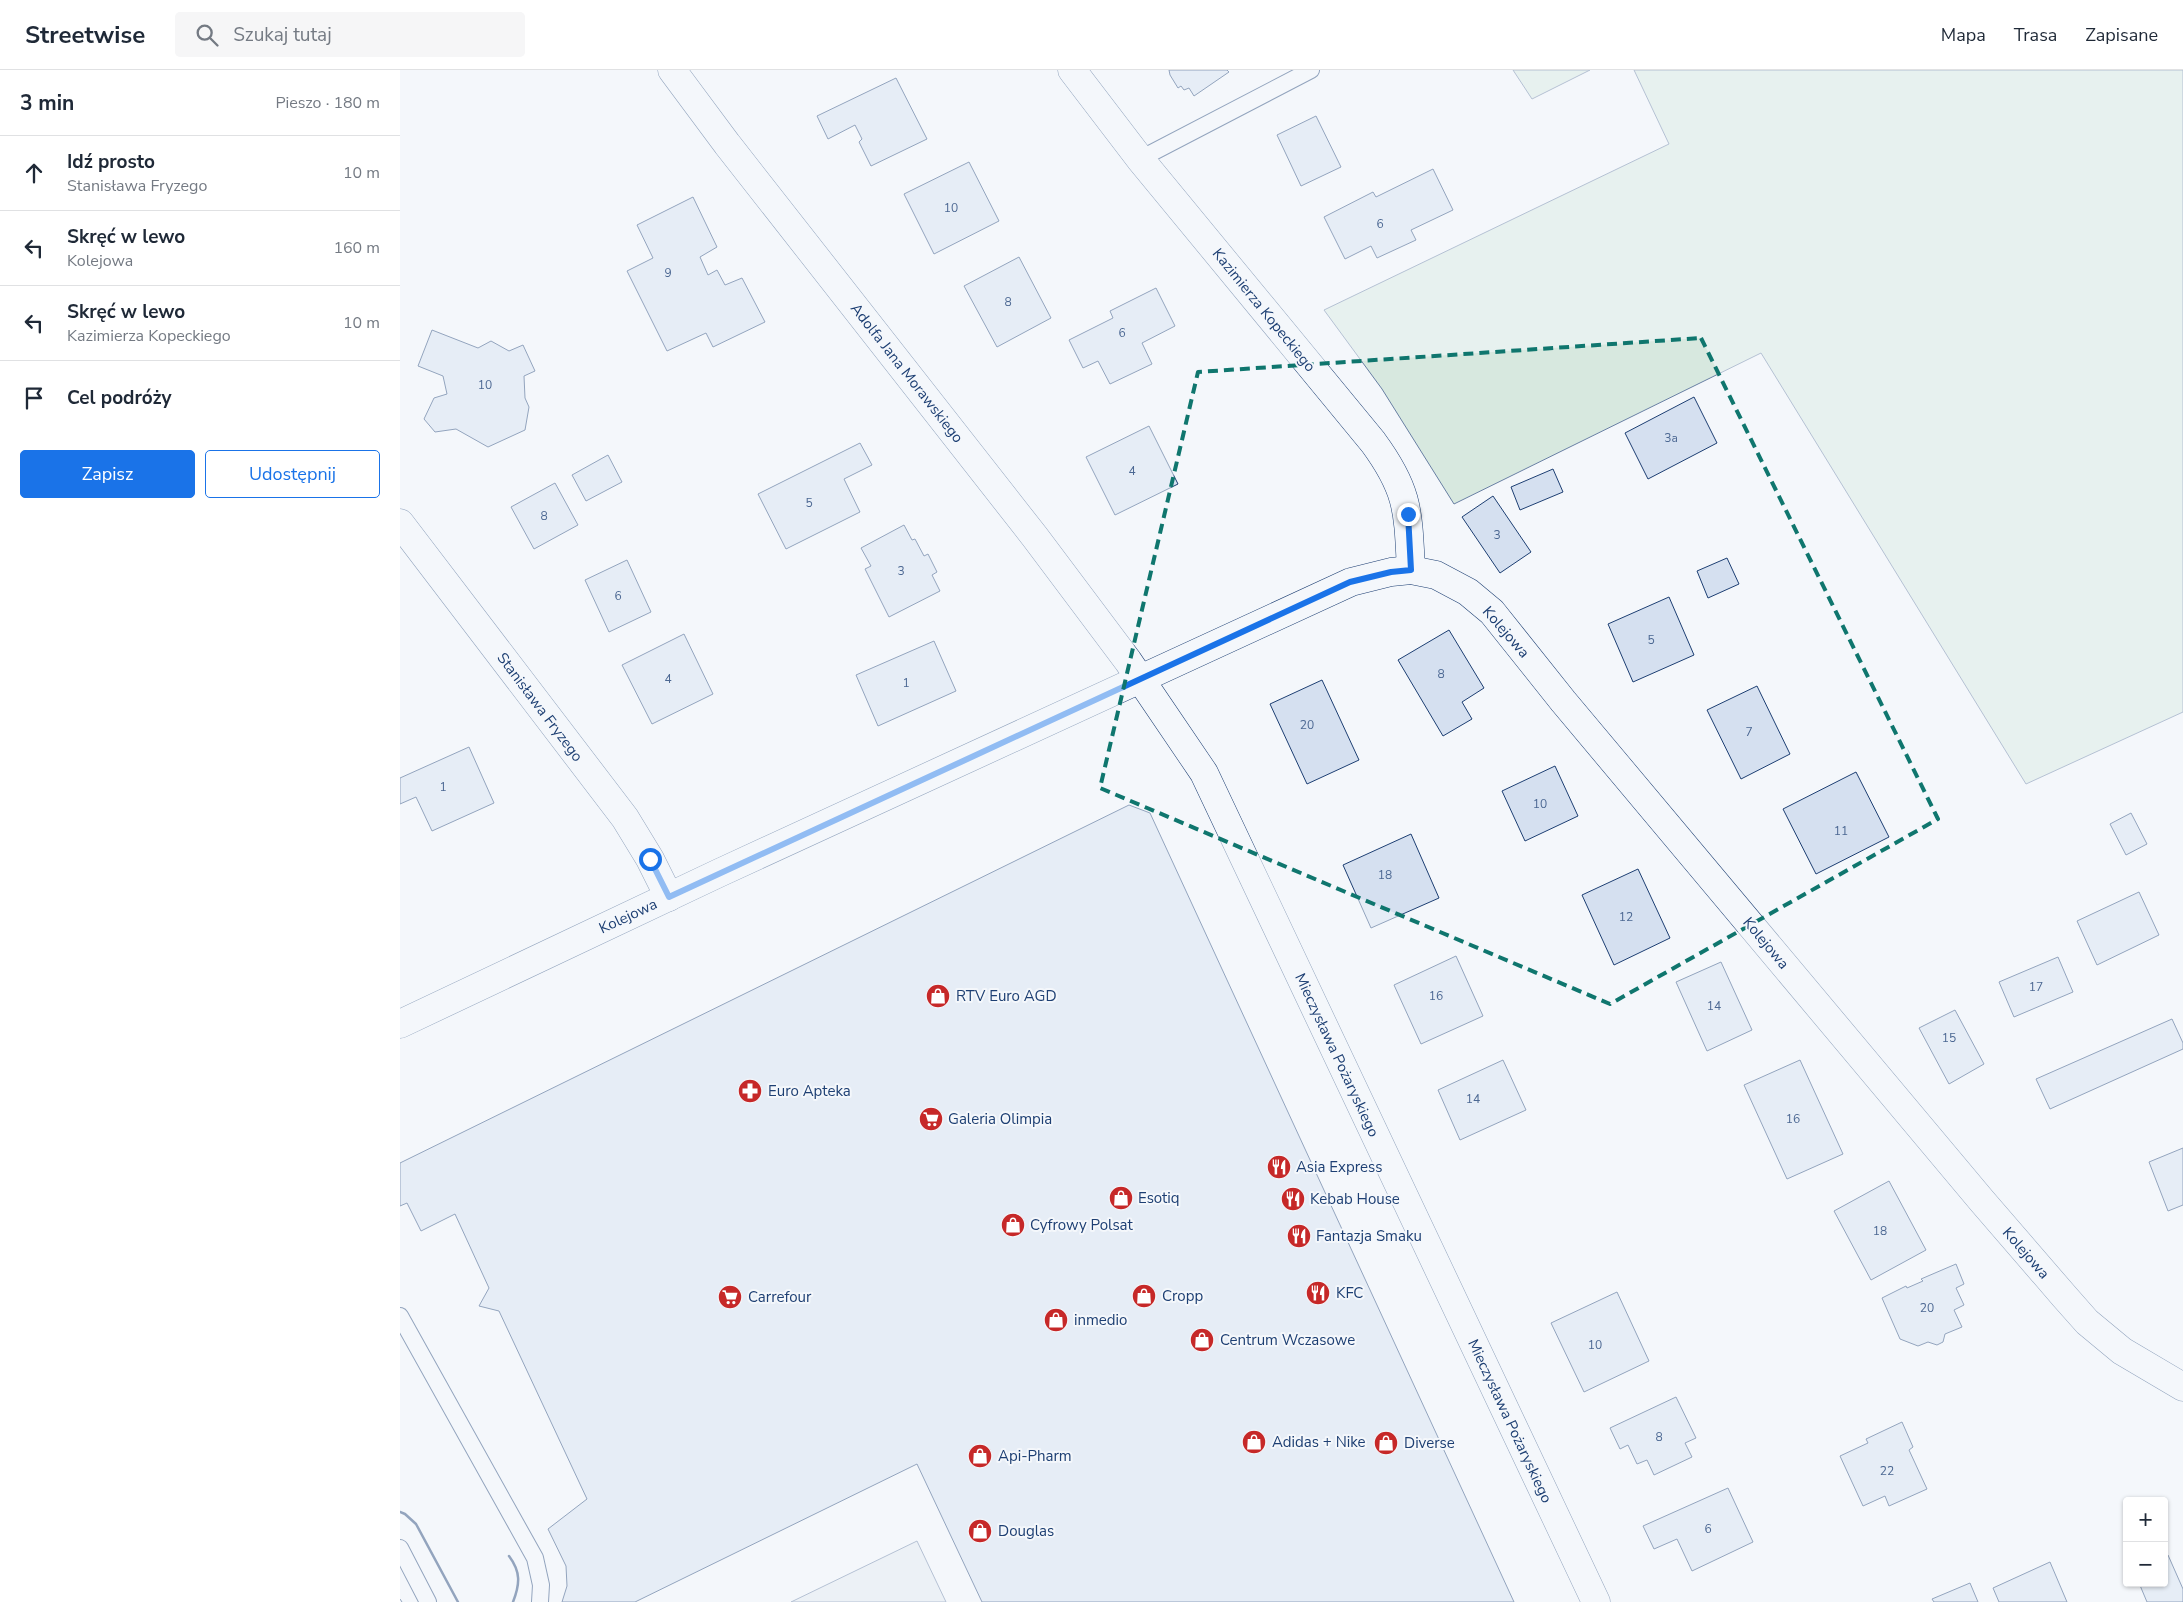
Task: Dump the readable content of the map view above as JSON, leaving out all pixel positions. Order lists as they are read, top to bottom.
{
  "streets": {
    "street": [
      "Kazimierza Kopeckiego",
      "Adolfa Jana Morawskiego",
      "Kolejowa",
      "Stanisława Fryzego",
      "Mieczysława Pożaryskiego"
    ]
  },
  "crossings": [
    ["Kazimierza Kopeckiego", "Kolejowa"],
    ["Adolfa Jana Morawskiego", "Kolejowa"],
    ["Adolfa Jana Morawskiego", "Mieczysława Pożaryskiego"],
    ["Kolejowa", "Stanisława Fryzego"],
    ["Kolejowa", "Mieczysława Pożaryskiego"]
  ],
  "places": {
    "shop": [
      "RTV Euro AGD",
      "Esotiq",
      "Cyfrowy Polsat",
      "Cropp",
      "inmedio",
      "Centrum Wczasowe",
      "Adidas + Nike",
      "Diverse",
      "Api-Pharm",
      "Douglas"
    ],
    "pharmacy": ["Euro Apteka"],
    "supermarket": ["Galeria Olimpia", "Carrefour"],
    "restaurant": [
      "Asia Express",
      "Kebab House",
      "Fantazja Smaku",
      "KFC"
    ]
  },
  "house_numbers": [
    "10",
    "6",
    "9",
    "8",
    "6",
    "10",
    "3a",
    "4",
    "5",
    "8",
    "3",
    "3",
    "6",
    "5",
    "8",
    "4",
    "1",
    "20",
    "7",
    "1",
    "10",
    "11",
    "18",
    "12",
    "17",
    "16",
    "14",
    "15",
    "14",
    "16",
    "18",
    "20",
    "10",
    "8",
    "22",
    "6"
  ],
  "page": {
    "header": "Streetwise",
    "search": "Szukaj tutaj",
    "nav": ["Mapa", "Trasa", "Zapisane"],
    "heading": ["3 min", "Pieszo · 180 m"],
    "list": [
      ["Idź prosto", "Stanisława Fryzego", "10 m"],
      ["Skręć w lewo", "Kolejowa", "160 m"],
      ["Skręć w lewo", "Kazimierza Kopeckiego", "10 m"],
      "Cel podróży"
    ],
    "buttons": ["Zapisz", "Udostępnij"],
    "map_buttons": ["+", "−"]
  }
}
